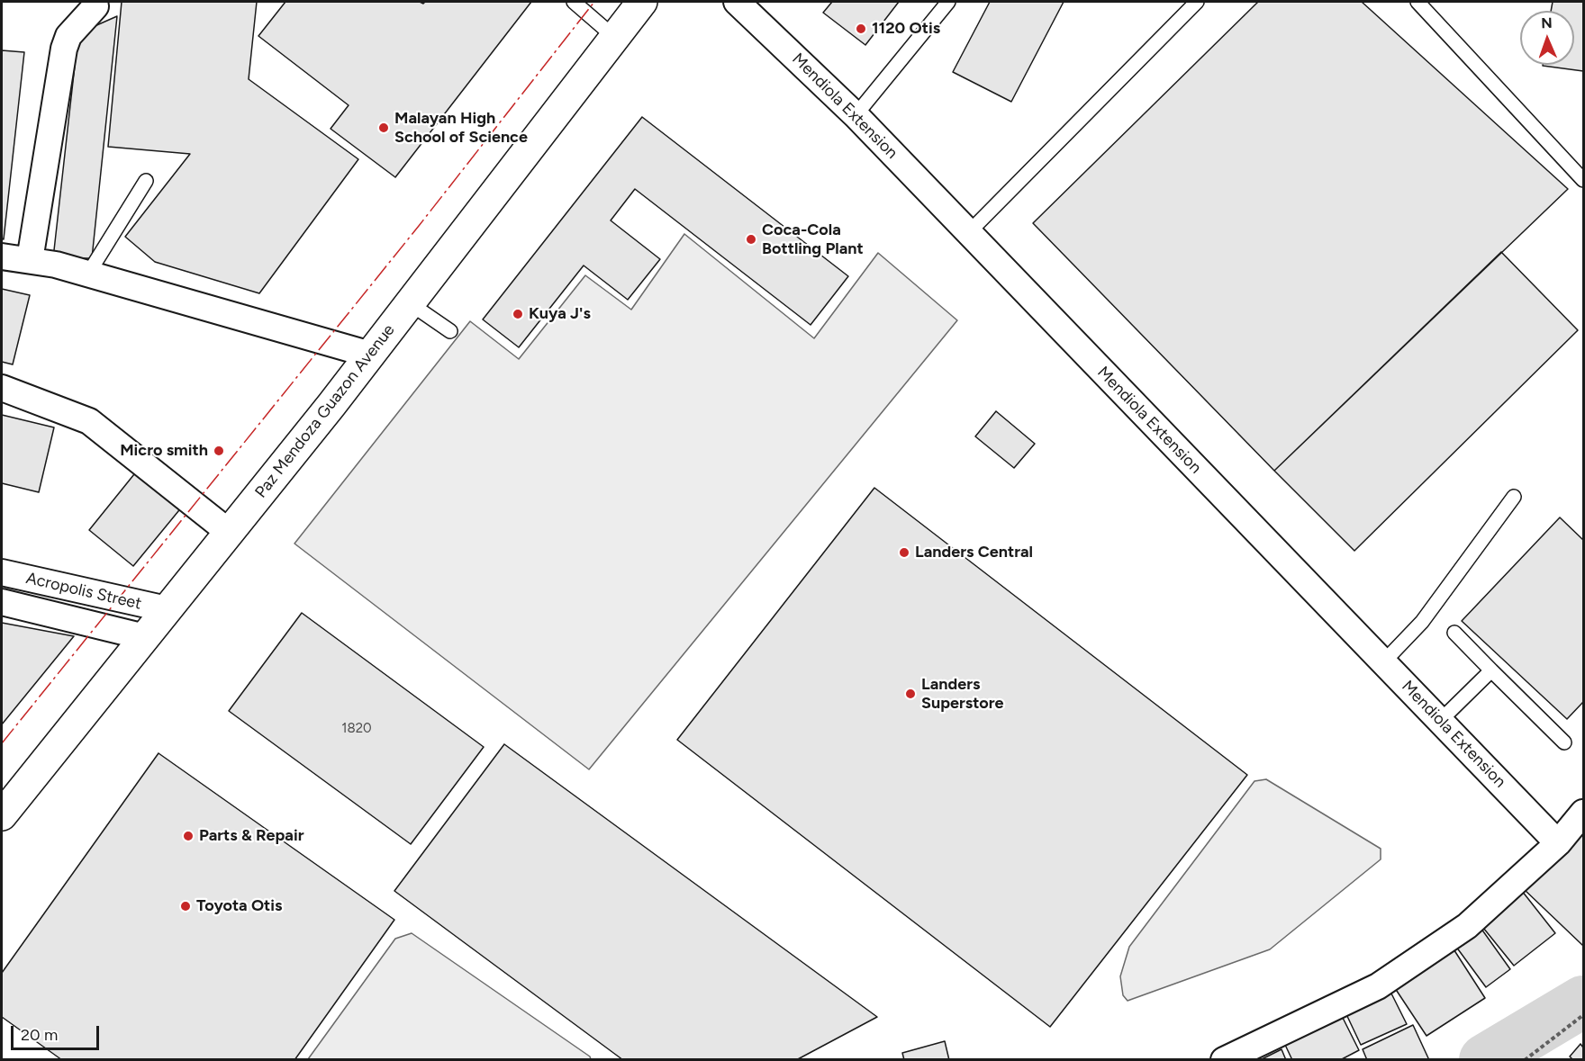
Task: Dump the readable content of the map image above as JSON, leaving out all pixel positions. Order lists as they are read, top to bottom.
{
  "streets": {
    "main road": ["Paz Mendoza Guazon Avenue"],
    "street": ["Mendiola Extension", "Acropolis Street"]
  },
  "crossings": [
    ["Paz Mendoza Guazon Avenue", "Acropolis Street"]
  ],
  "places": [
    "1120 Otis",
    "Malayan High School of Science",
    "Coca-Cola Bottling Plant",
    "Kuya J's",
    "Micro smith",
    "Landers Central",
    "Landers Superstore",
    "Parts & Repair",
    "Toyota Otis"
  ],
  "house_numbers": ["1820"],
  "scale_bar": "20 m",
  "north": "top"
}
